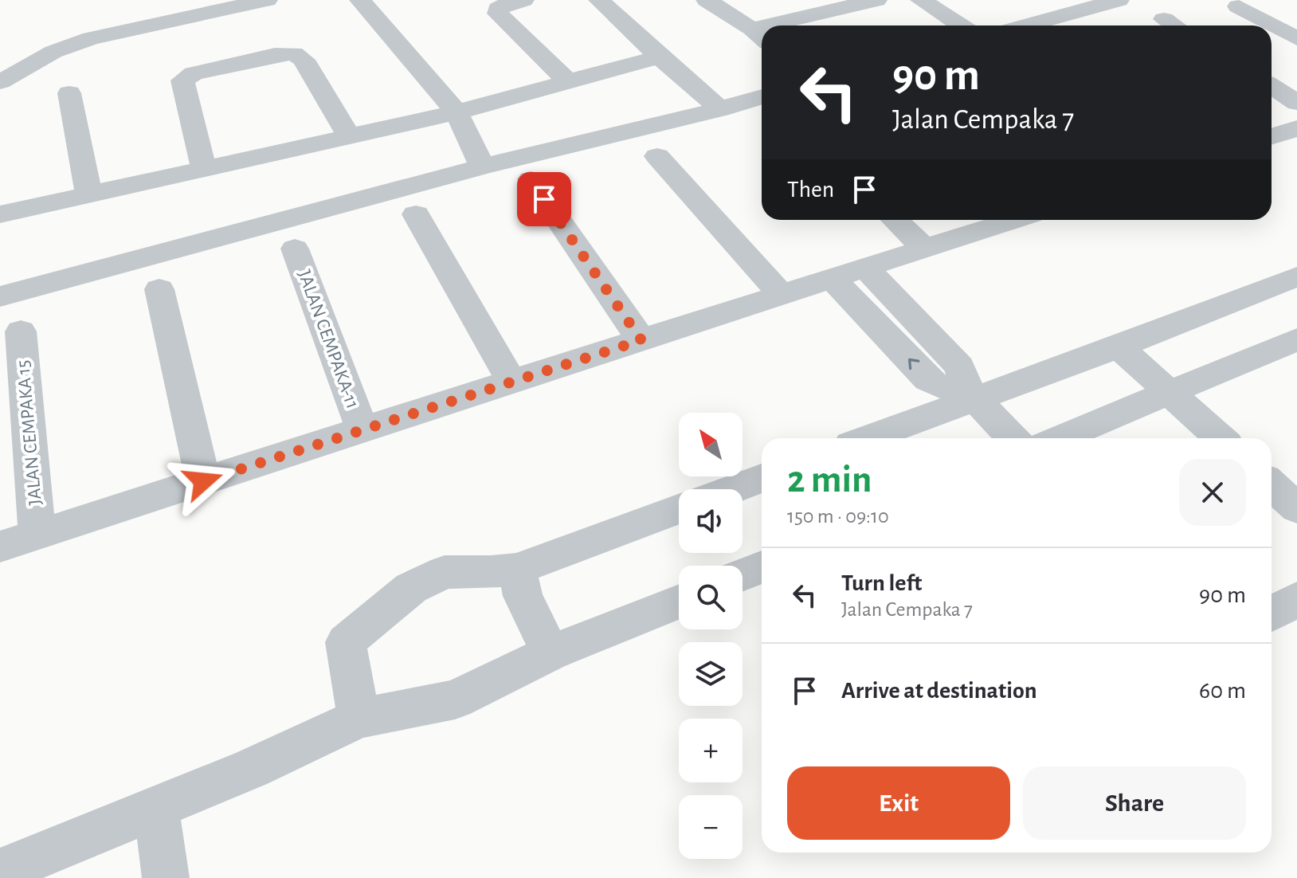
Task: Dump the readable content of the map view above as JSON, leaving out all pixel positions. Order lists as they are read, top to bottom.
{
  "streets": {
    "street": ["JALAN CEMPAKA-11", "JALAN CEMPAKA 15"]
  },
  "north": "top left",
  "page": {
    "turn": ["90 m", "Jalan Cempaka 7"],
    "then": "Then",
    "map_buttons": ["+", "−"],
    "heading": ["2 min", "150 m · 09:10"],
    "list": [
      {
        "name": "Turn left",
        "note": "Jalan Cempaka 7",
        "value": "90 m"
      },
      {
        "name": "Arrive at destination",
        "value": "60 m"
      }
    ],
    "buttons": ["Exit", "Share"]
  }
}
